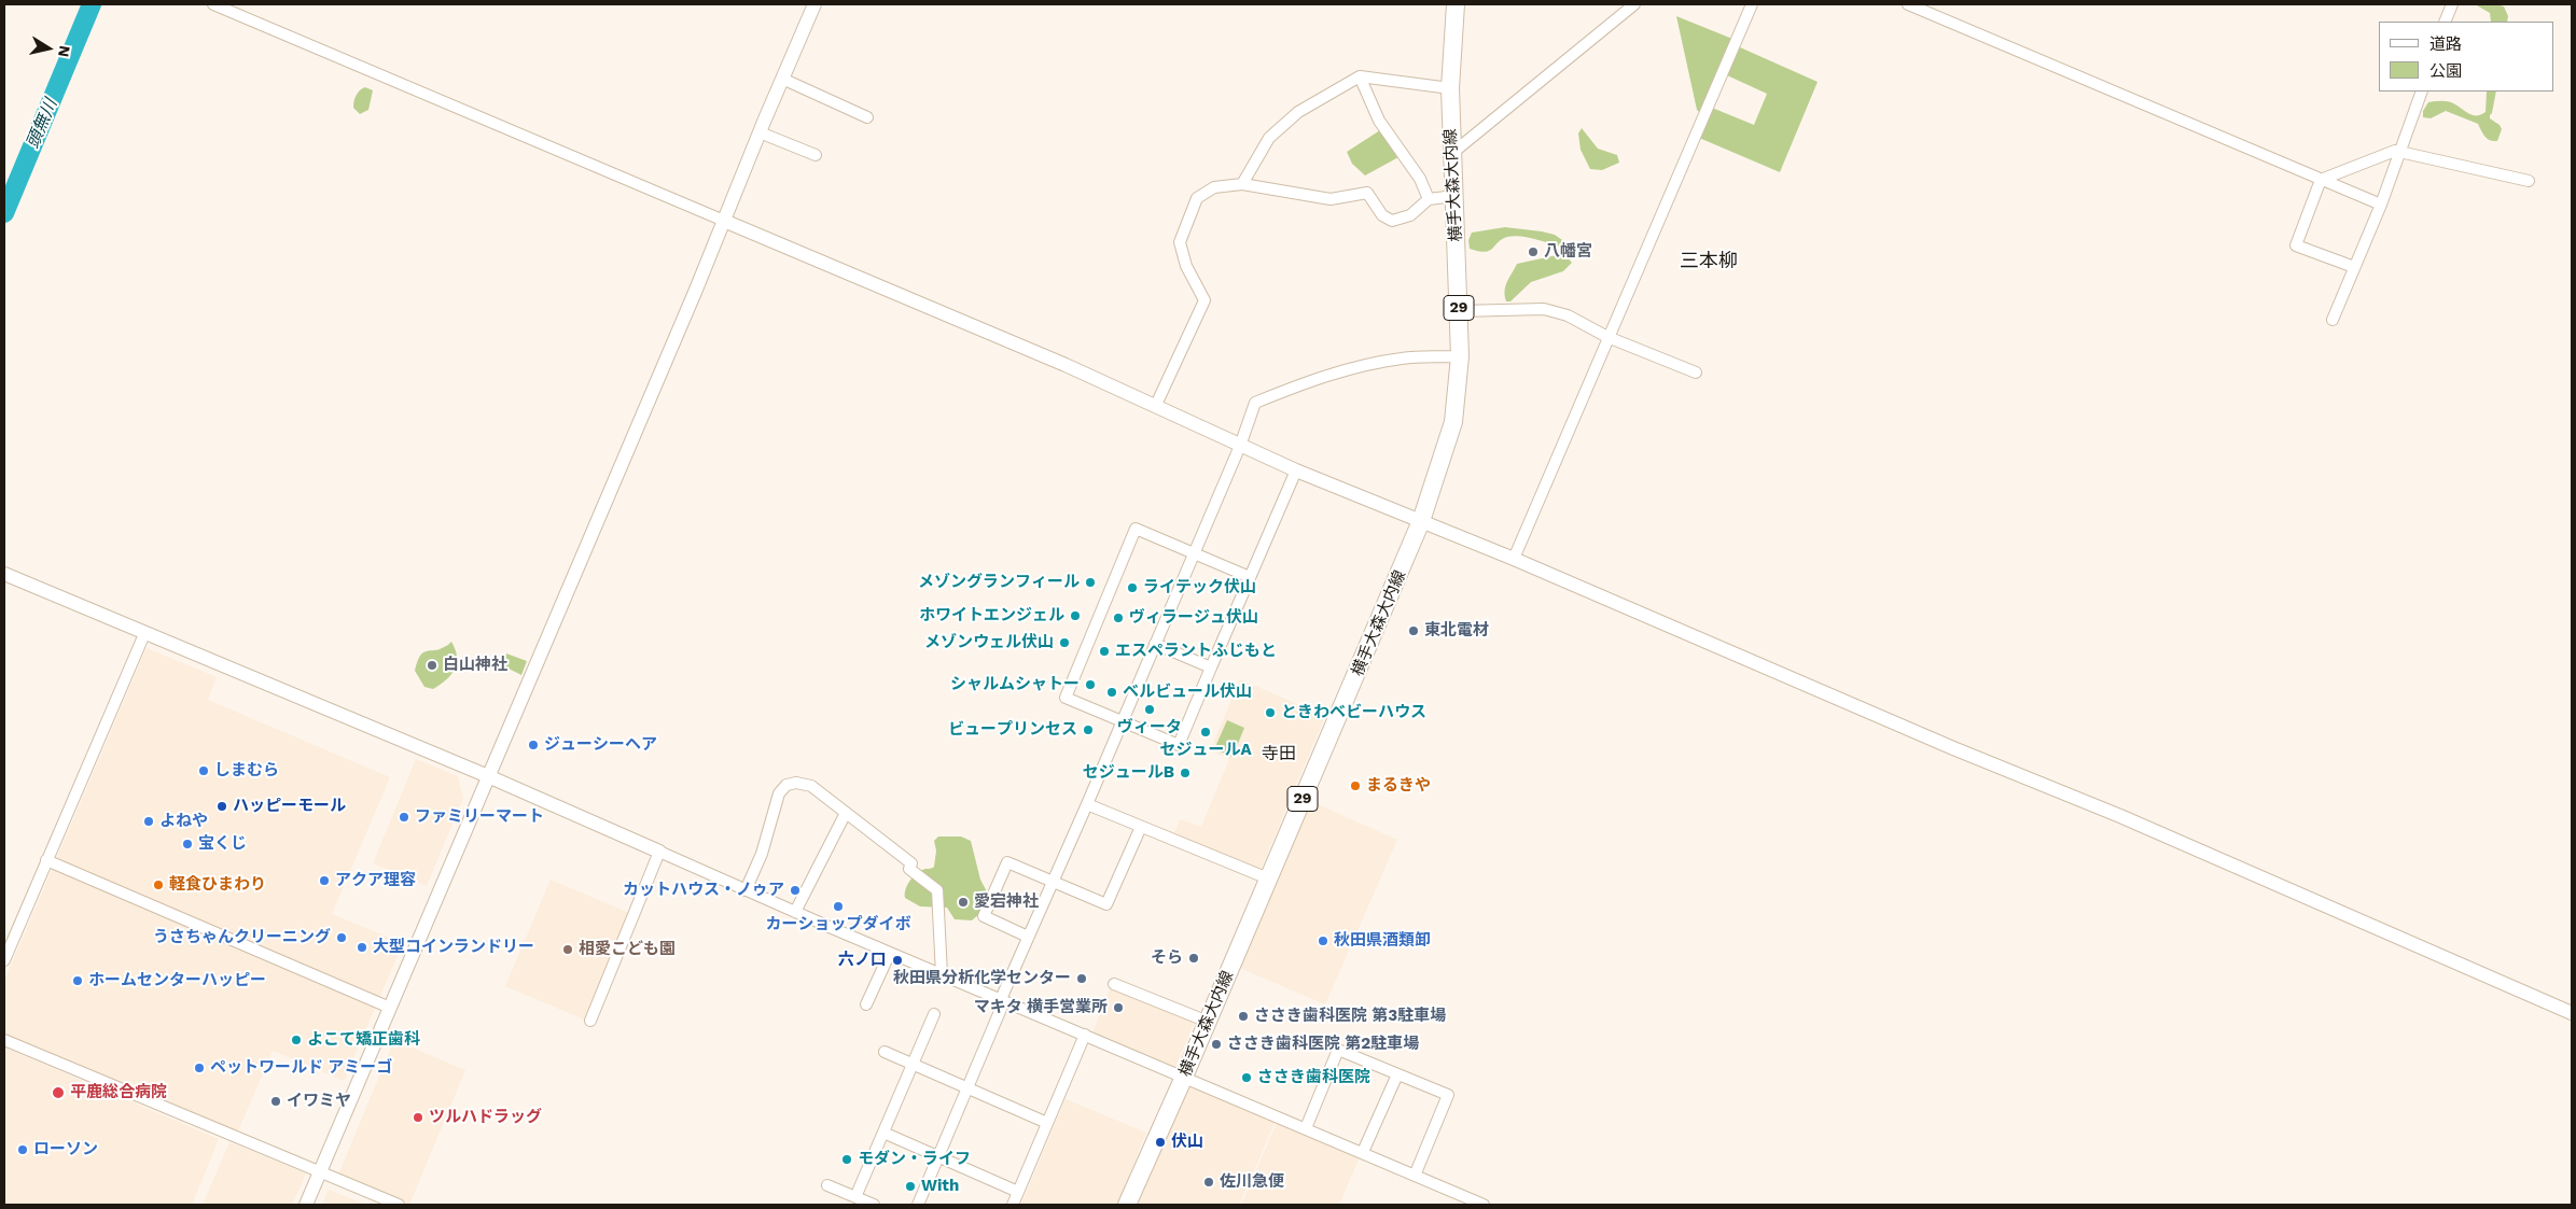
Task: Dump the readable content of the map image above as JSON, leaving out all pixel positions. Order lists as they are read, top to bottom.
{
  "streets": {
    "main road": ["横手大森大内線", "29"]
  },
  "districts": ["三本柳", "寺田"],
  "water": ["頭無川"],
  "places": [
    "八幡宮",
    "メゾングランフィール",
    "ライテック伏山",
    "ホワイトエンジェル",
    "ヴィラージュ伏山",
    "東北電材",
    "メゾンウェル伏山",
    "エスペラントふじもと",
    "白山神社",
    "シャルムシャトー",
    "ベルビュール伏山",
    "ヴィータ",
    "ときわベビーハウス",
    "ビュープリンセス",
    "セジュールA",
    "ジューシーヘア",
    "しまむら",
    "セジュールB",
    "まるきや",
    "ハッピーモール",
    "ファミリーマート",
    "よねや",
    "宝くじ",
    "アクア理容",
    "軽食ひまわり",
    "カットハウス・ノゥア",
    "愛宕神社",
    "カーショップダイボ",
    "うさちゃんクリーニング",
    "秋田県酒類卸",
    "大型コインランドリー",
    "相愛こども園",
    "そら",
    "六ノ口",
    "秋田県分析化学センター",
    "ホームセンターハッピー",
    "マキタ 横手営業所",
    "ささき歯科医院 第3駐車場",
    "よこて矯正歯科",
    "ささき歯科医院 第2駐車場",
    "ペットワールド アミーゴ",
    "ささき歯科医院",
    "平鹿総合病院",
    "イワミヤ",
    "ツルハドラッグ",
    "伏山",
    "ローソン",
    "モダン・ライフ",
    "佐川急便",
    "With"
  ],
  "legend": ["道路", "公園"],
  "north": "right"
}
